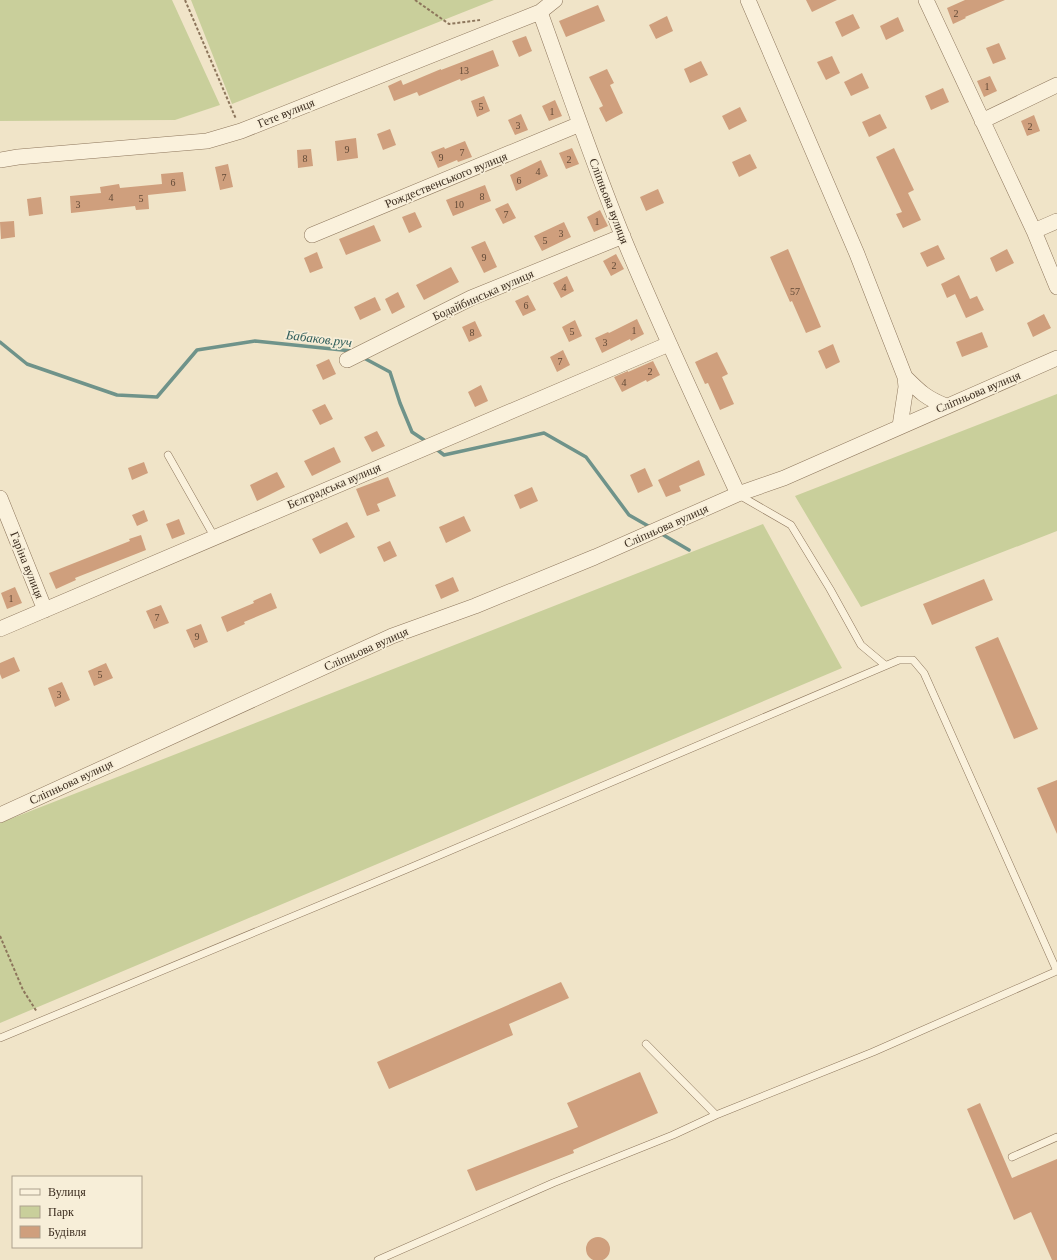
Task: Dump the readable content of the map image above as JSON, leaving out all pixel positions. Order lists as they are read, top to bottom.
{
  "streets": {
    "street": [
      "Гете вулиця",
      "Рождественського вулиця",
      "Сліпньова вулиця",
      "Бодайбинська вулиця",
      "Бєлградська вулиця",
      "Гаріна вулиця"
    ]
  },
  "crossings": [
    ["Гете вулиця", "Сліпньова вулиця"],
    ["Рождественського вулиця", "Сліпньова вулиця"],
    ["Сліпньова вулиця", "Бодайбинська вулиця"],
    ["Сліпньова вулиця", "Бєлградська вулиця"],
    ["Бєлградська вулиця", "Гаріна вулиця"]
  ],
  "water": ["Бабаков.руч"],
  "house_numbers": [
    "2",
    "13",
    "1",
    "5",
    "1",
    "3",
    "2",
    "9",
    "7",
    "9",
    "8",
    "2",
    "4",
    "7",
    "6",
    "6",
    "8",
    "4",
    "5",
    "3",
    "10",
    "7",
    "1",
    "3",
    "5",
    "9",
    "2",
    "4",
    "57",
    "6",
    "1",
    "5",
    "8",
    "3",
    "7",
    "2",
    "4",
    "1",
    "7",
    "9",
    "5",
    "3"
  ],
  "legend": ["Вулиця", "Парк", "Будівля"]
}
